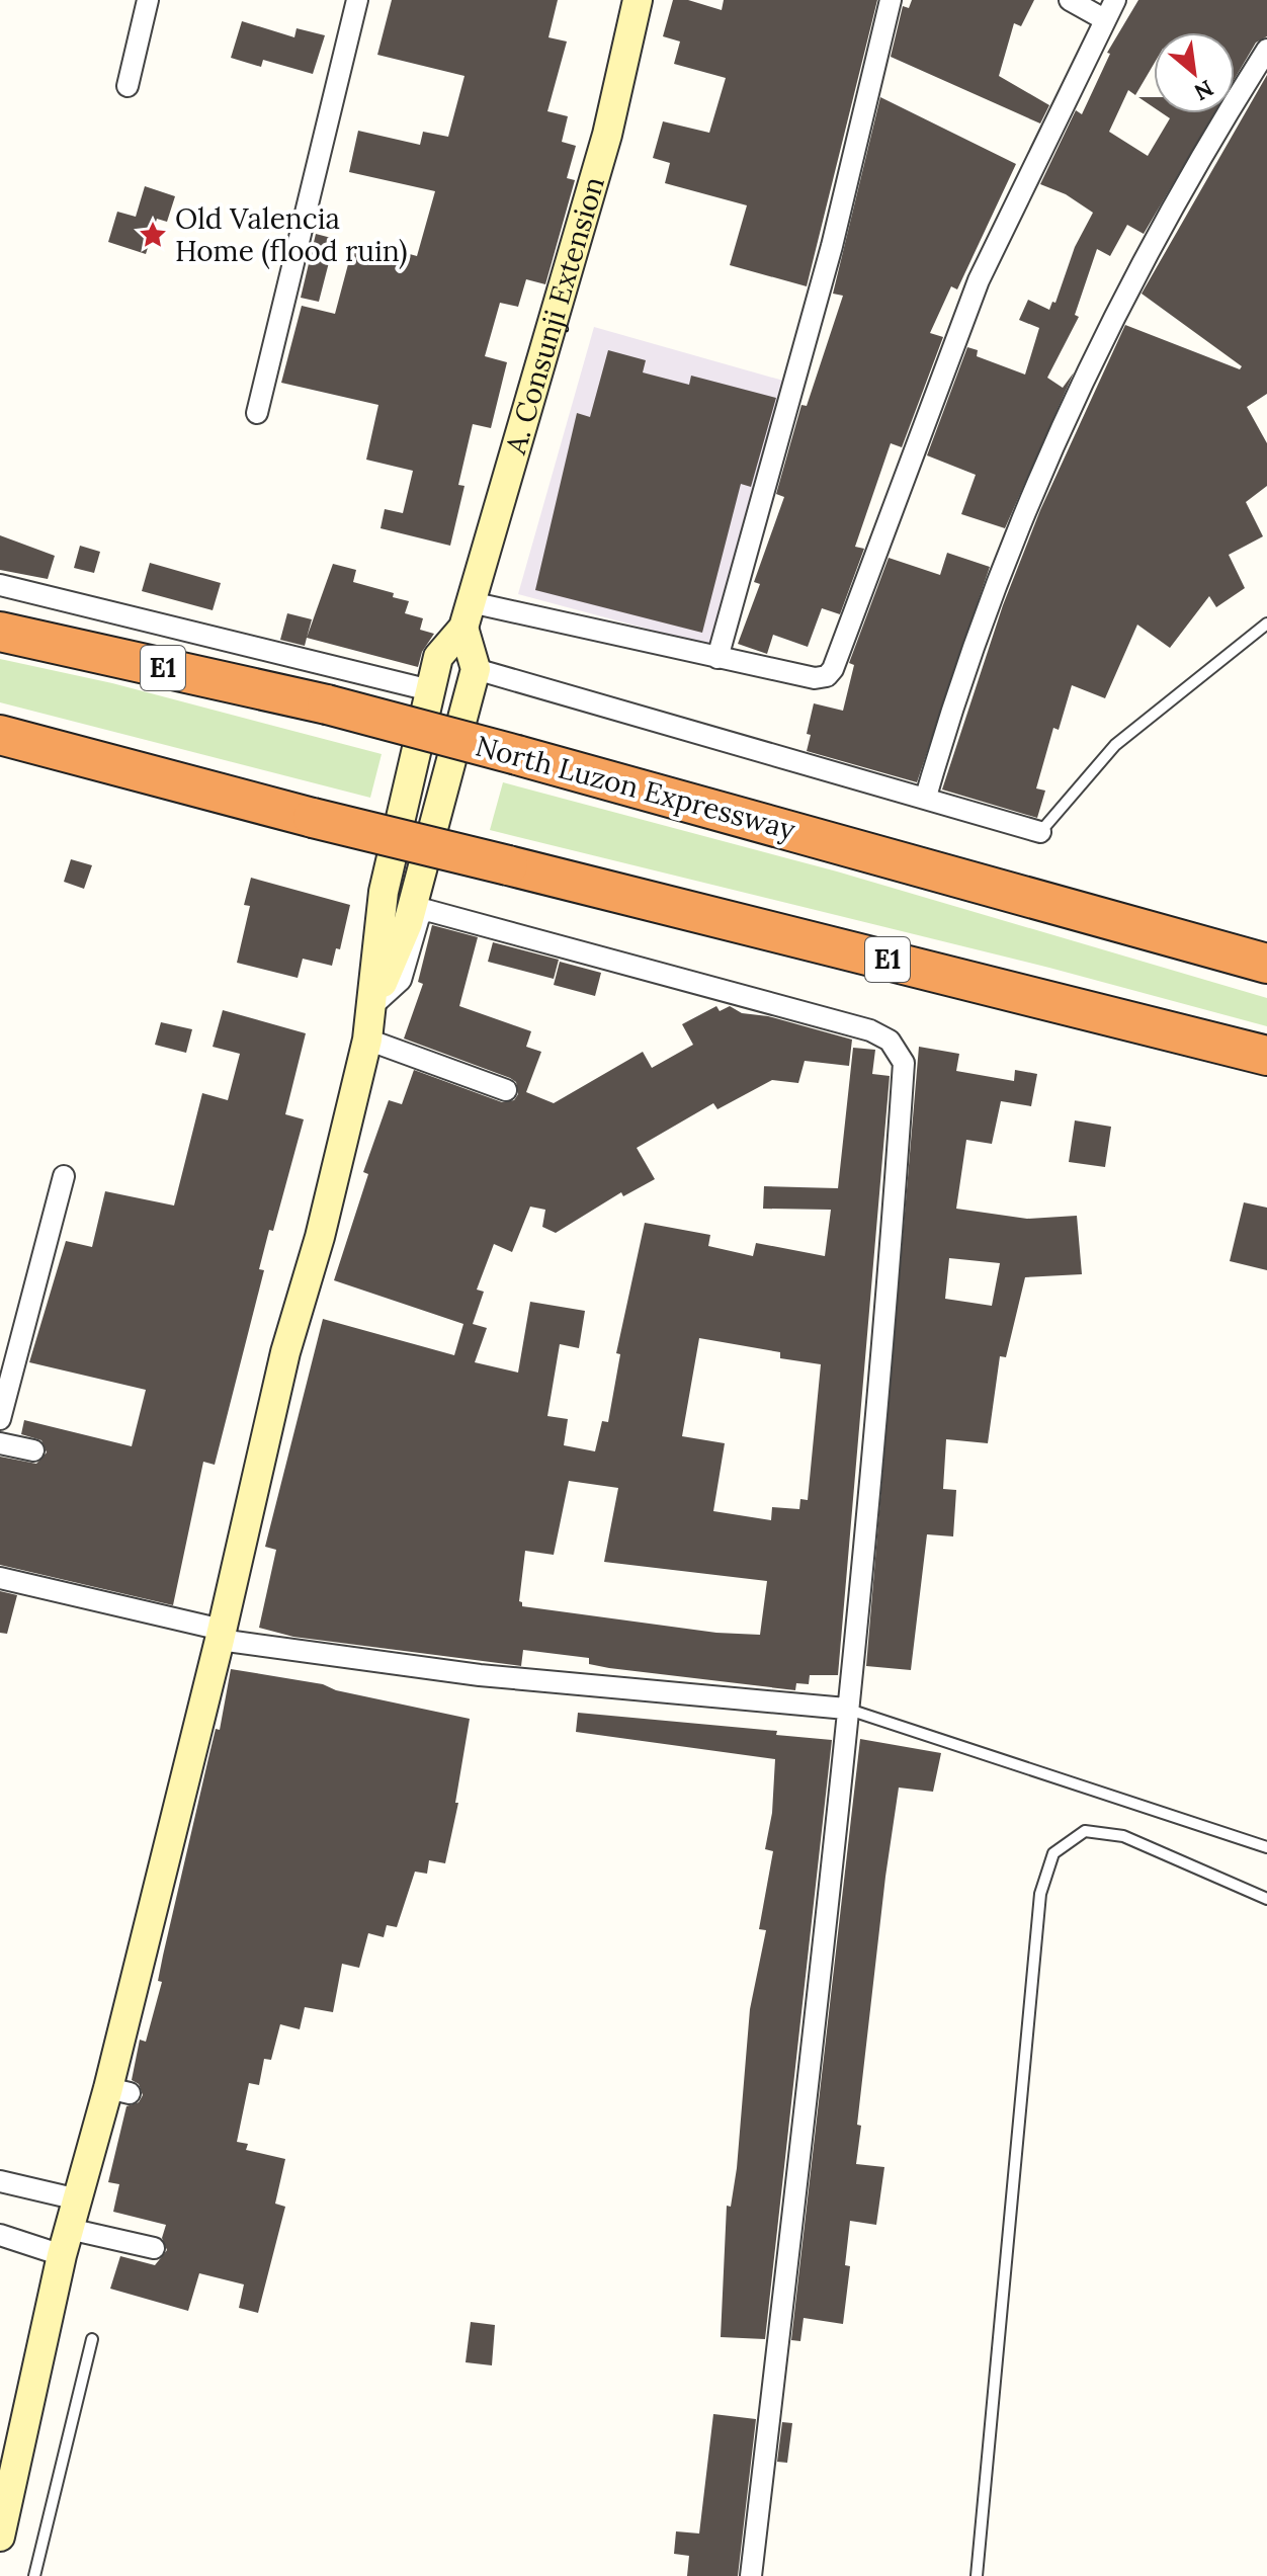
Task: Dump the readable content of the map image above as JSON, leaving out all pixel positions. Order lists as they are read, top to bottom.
{
  "streets": {
    "highway": ["E1", "North Luzon Expressway"],
    "main road": ["A. Consunji Extension"]
  },
  "places": {
    "place": ["Old Valencia Home (flood ruin)"]
  },
  "north": "bottom right"
}
